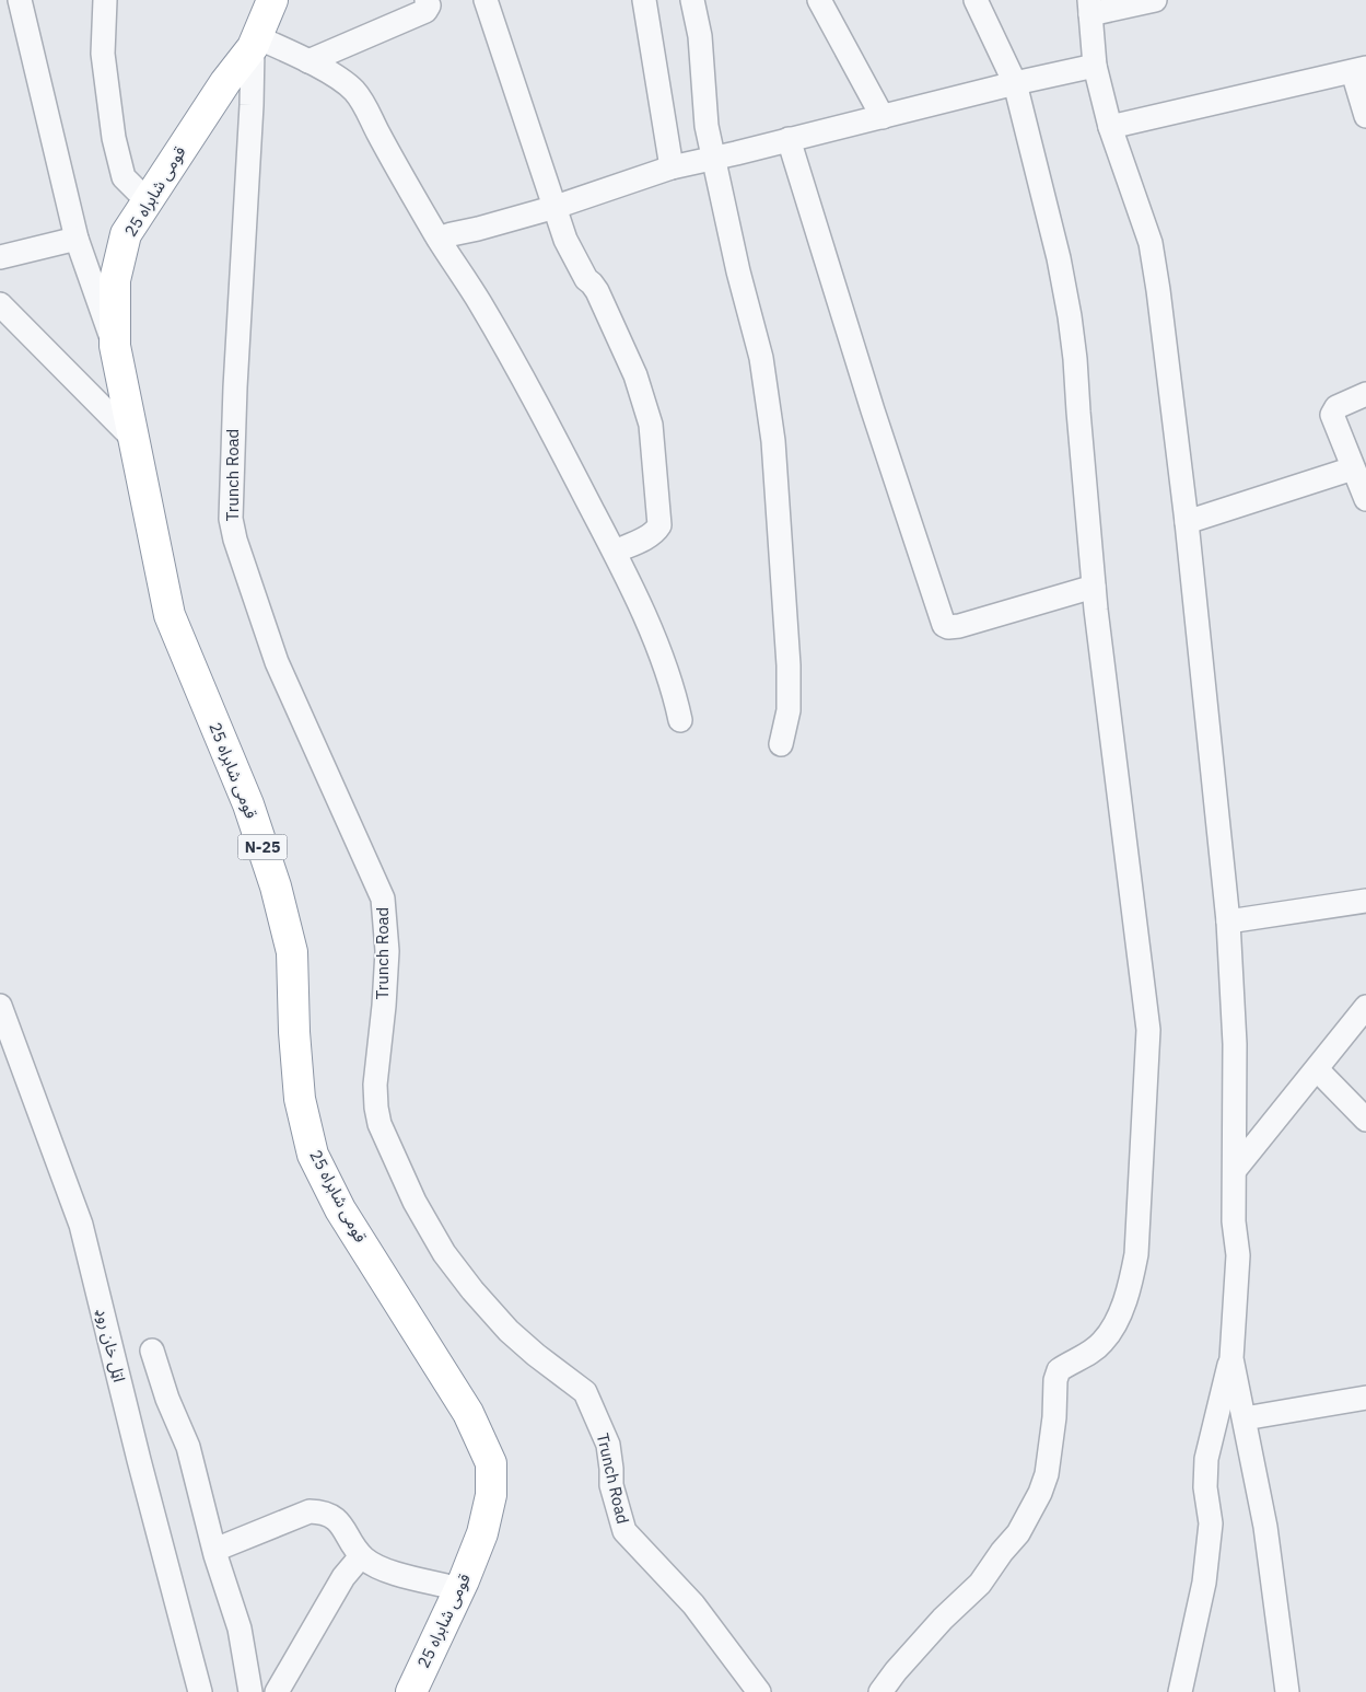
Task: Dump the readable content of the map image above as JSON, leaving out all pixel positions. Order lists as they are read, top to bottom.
{
  "streets": {
    "highway": ["قومی شاہراہ 25", "N-25"],
    "street": ["Trunch Road", "اټل خان روډ"]
  },
  "crossings": [
    ["قومی شاہراہ 25", "Trunch Road"]
  ]
}
